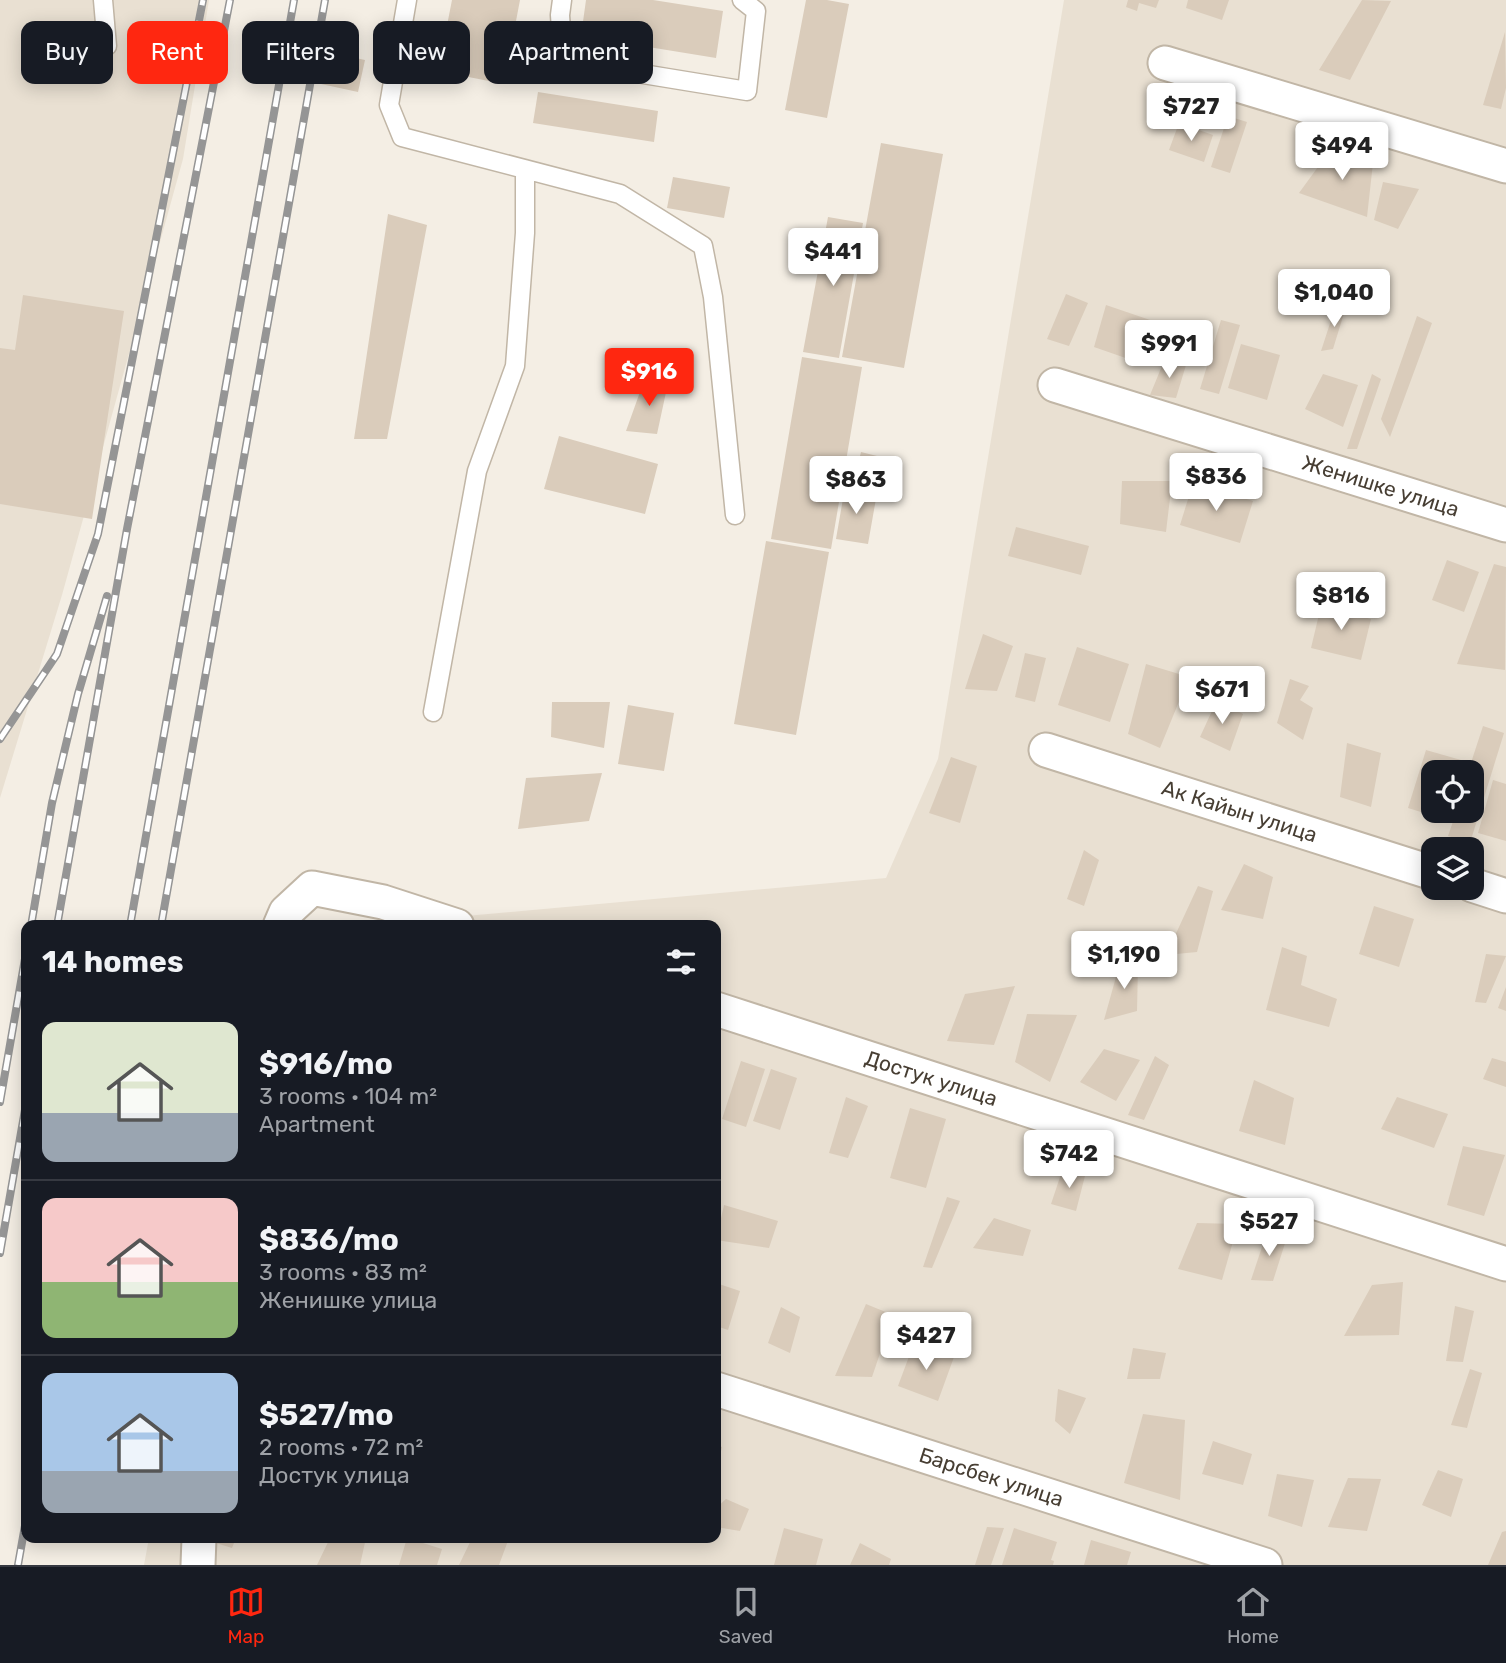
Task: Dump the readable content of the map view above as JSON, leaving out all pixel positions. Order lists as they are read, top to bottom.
{
  "streets": {
    "street": [
      "Женишке улица",
      "Ак Кайын улица",
      "Достук улица",
      "Барсбек улица"
    ]
  },
  "page": {
    "chip": [
      "Buy",
      "Rent",
      "Filters",
      "New",
      "Apartment"
    ],
    "price": [
      "$727",
      "$494",
      "$441",
      "$1,040",
      "$991",
      "$916",
      "$836",
      "$863",
      "$816",
      "$671",
      "$1,190",
      "$742",
      "$527",
      "$427"
    ],
    "heading": "14 homes",
    "list": [
      {
        "name": "$916/mo",
        "note": "3 rooms · 104 m² · Apartment"
      },
      {
        "name": "$836/mo",
        "note": "3 rooms · 83 m² · Женишке улица"
      },
      {
        "name": "$527/mo",
        "note": "2 rooms · 72 m² · Достук улица"
      }
    ],
    "tabs": ["Map", "Saved", "Home"]
  }
}
